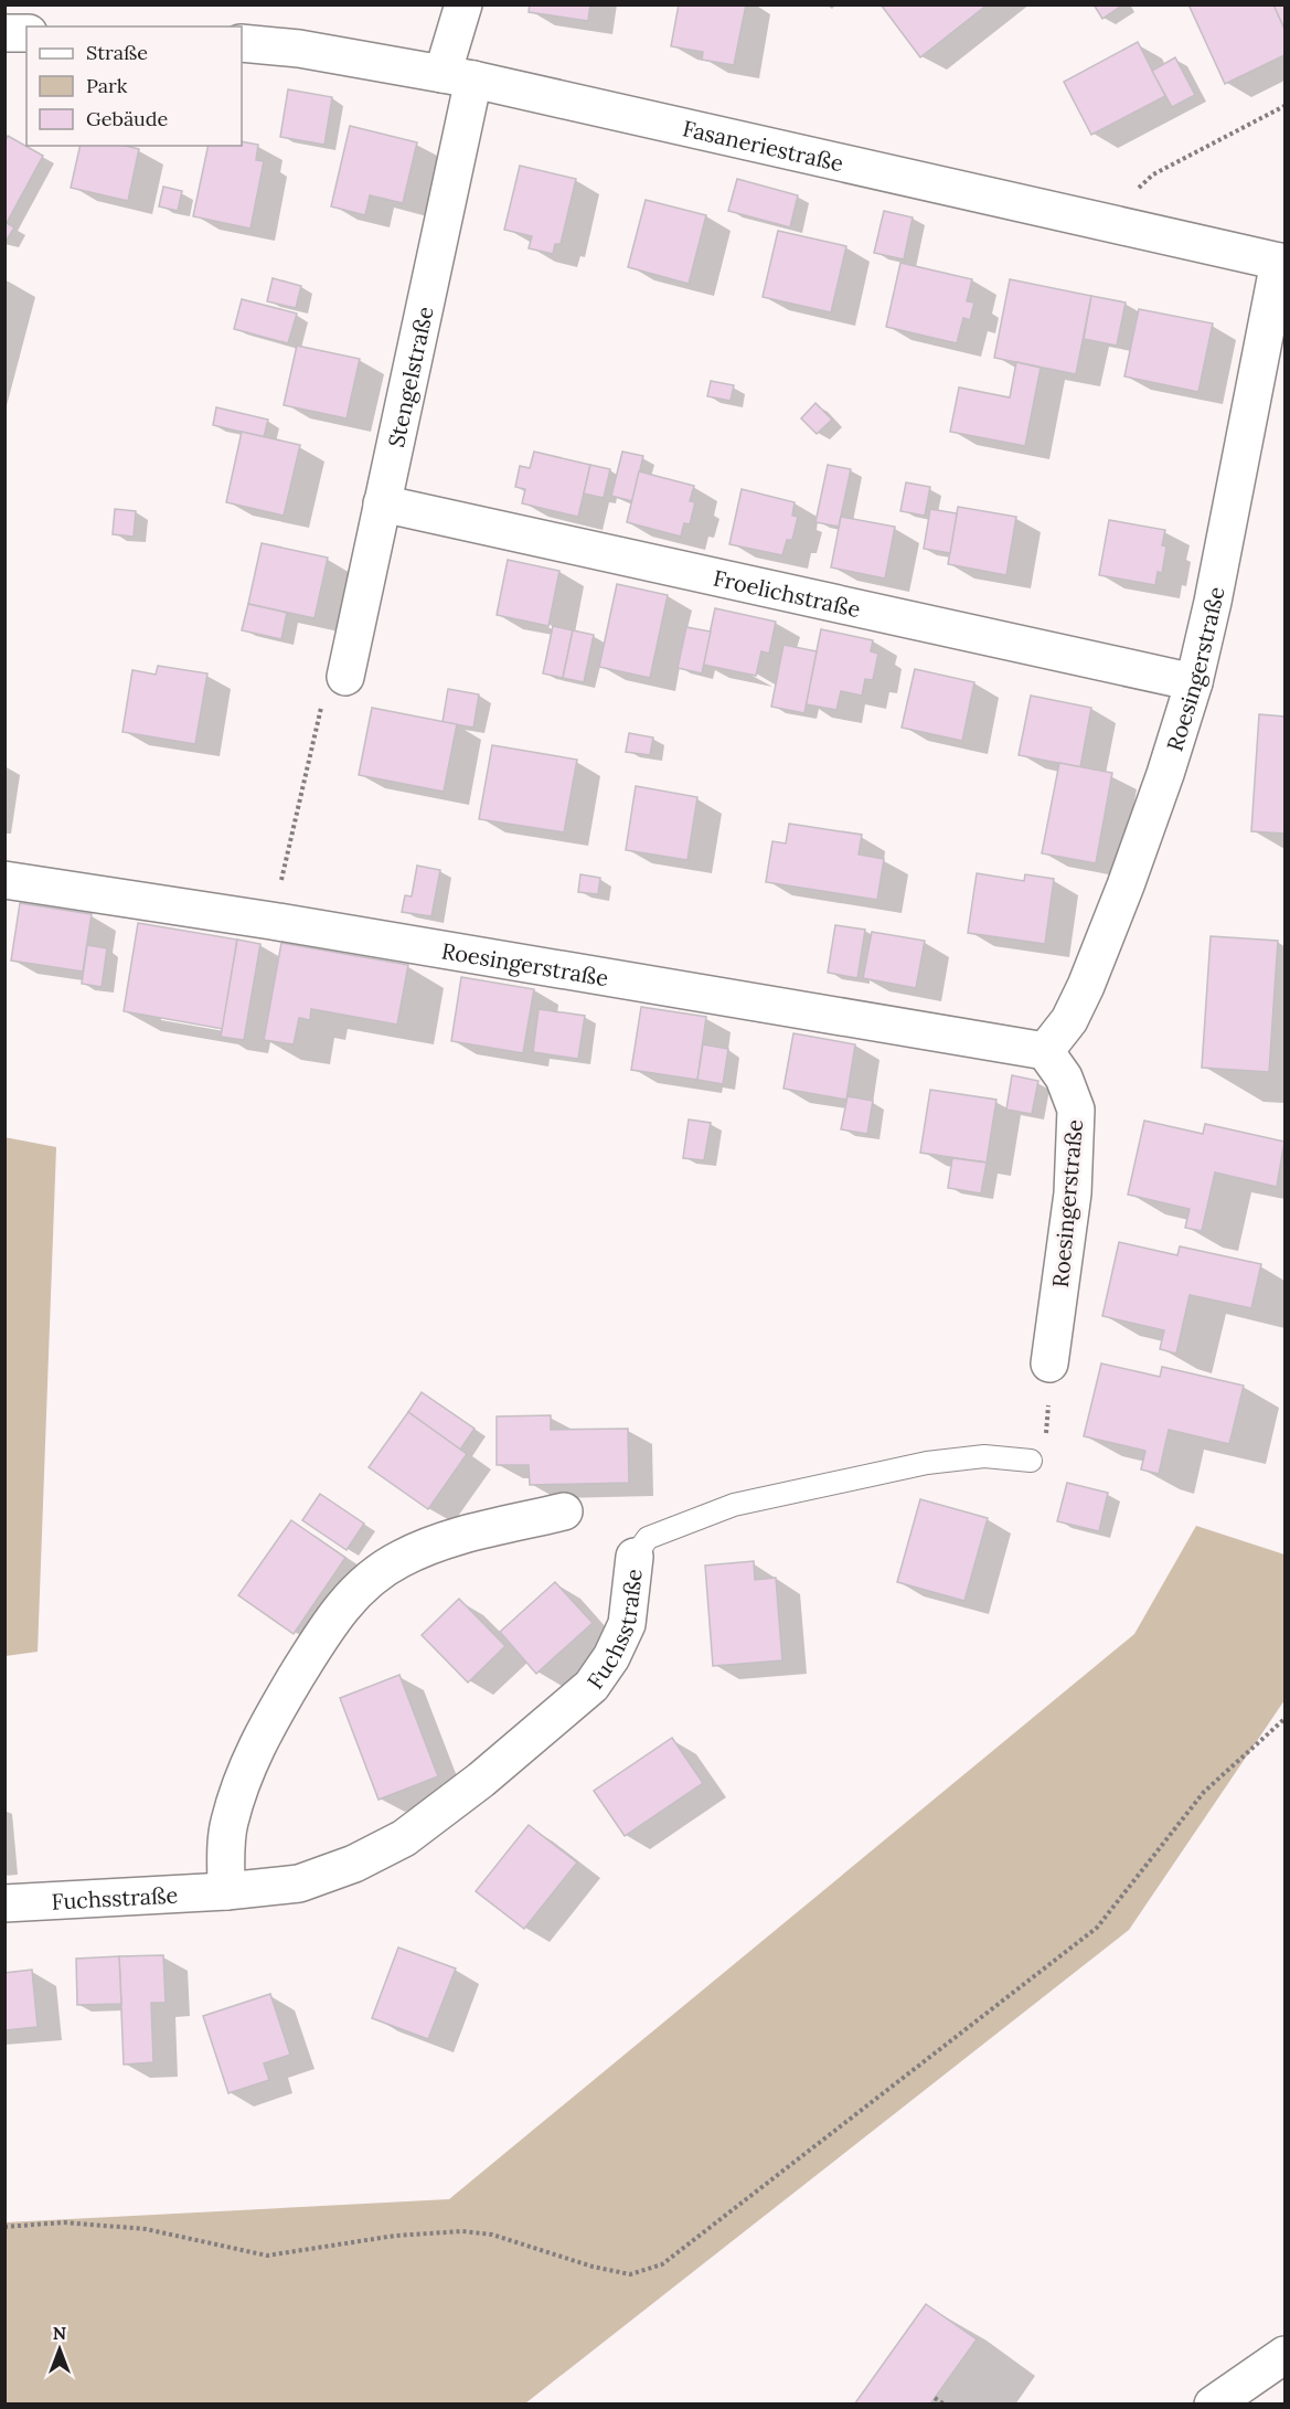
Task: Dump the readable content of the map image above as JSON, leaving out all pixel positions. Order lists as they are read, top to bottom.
{
  "streets": {
    "street": [
      "Fasaneriestraße",
      "Stengelstraße",
      "Froelichstraße",
      "Roesingerstraße",
      "Fuchsstraße"
    ]
  },
  "crossings": [
    ["Fasaneriestraße", "Stengelstraße"],
    ["Fasaneriestraße", "Roesingerstraße"],
    ["Stengelstraße", "Froelichstraße"],
    ["Froelichstraße", "Roesingerstraße"]
  ],
  "legend": ["Straße", "Park", "Gebäude"],
  "north": "top"
}
